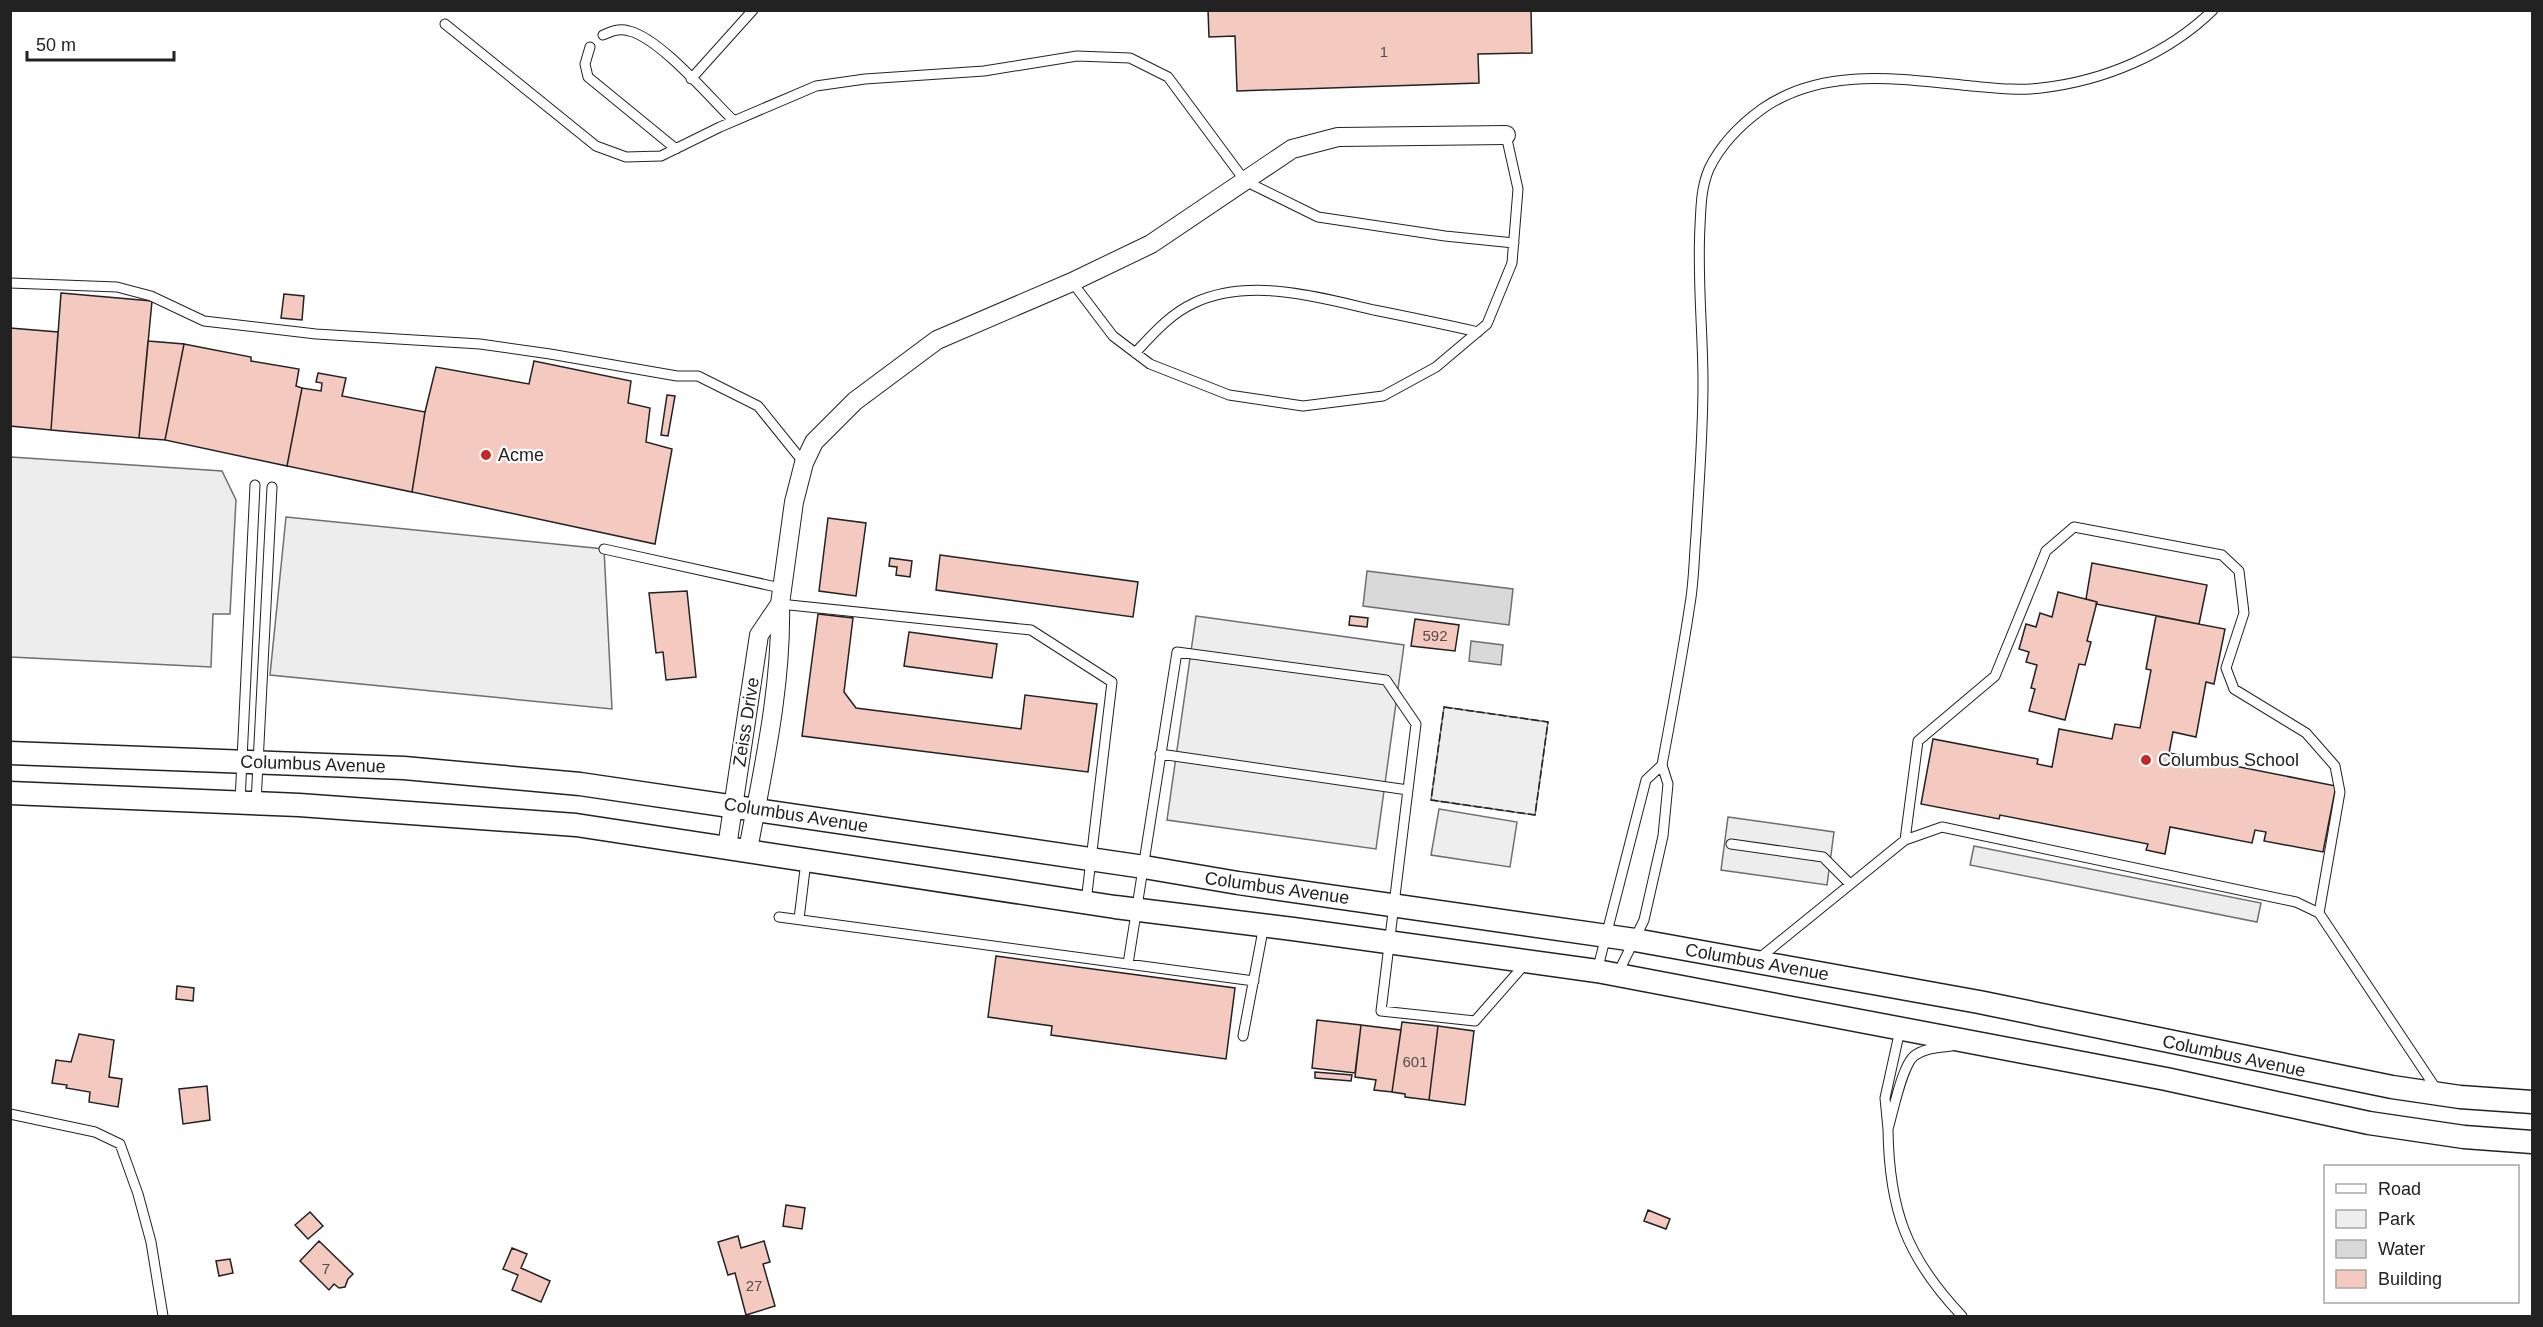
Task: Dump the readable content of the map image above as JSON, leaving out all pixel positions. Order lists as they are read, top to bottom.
{
  "streets": {
    "street": ["Zeiss Drive", "Columbus Avenue"]
  },
  "crossings": [
    ["Zeiss Drive", "Columbus Avenue"]
  ],
  "places": ["Acme", "Columbus School"],
  "house_numbers": [
    "1",
    "592",
    "601",
    "7",
    "27"
  ],
  "legend": [
    "Road",
    "Park",
    "Water",
    "Building"
  ],
  "scale_bar": "50 m"
}
